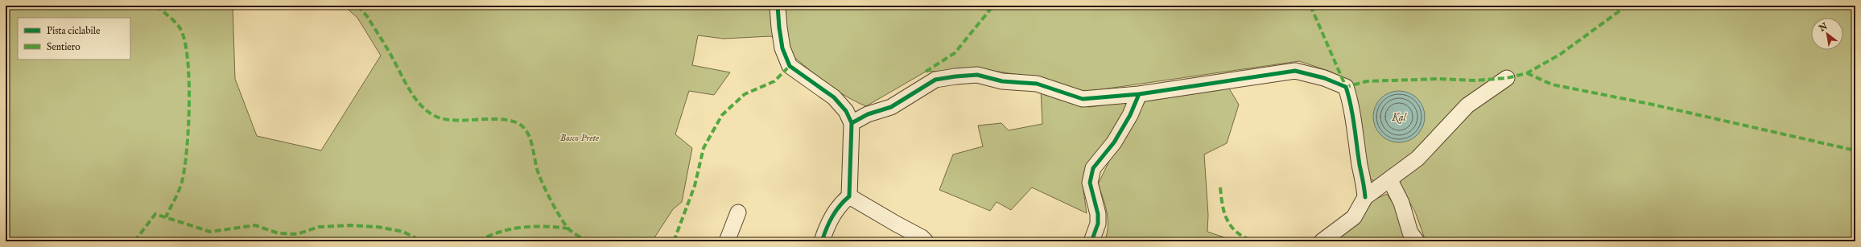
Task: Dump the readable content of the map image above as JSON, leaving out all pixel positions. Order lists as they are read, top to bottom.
{
  "water": ["Kal"],
  "parks": ["Bosco Prete"],
  "legend": ["Pista ciclabile", "Sentiero"],
  "north": "top left"
}
